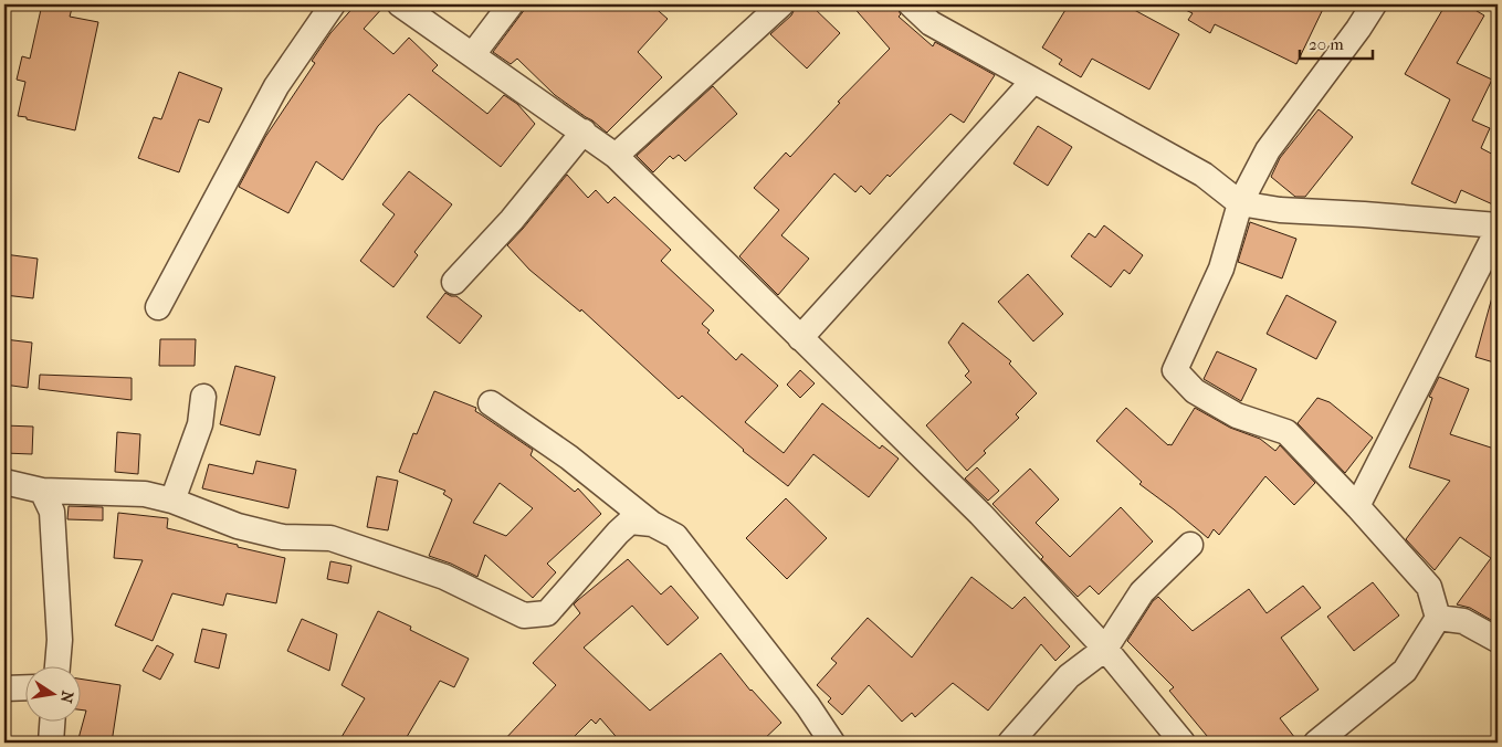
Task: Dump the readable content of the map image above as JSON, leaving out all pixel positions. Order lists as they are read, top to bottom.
{
  "scale_bar": "20 m",
  "north": "right"
}
